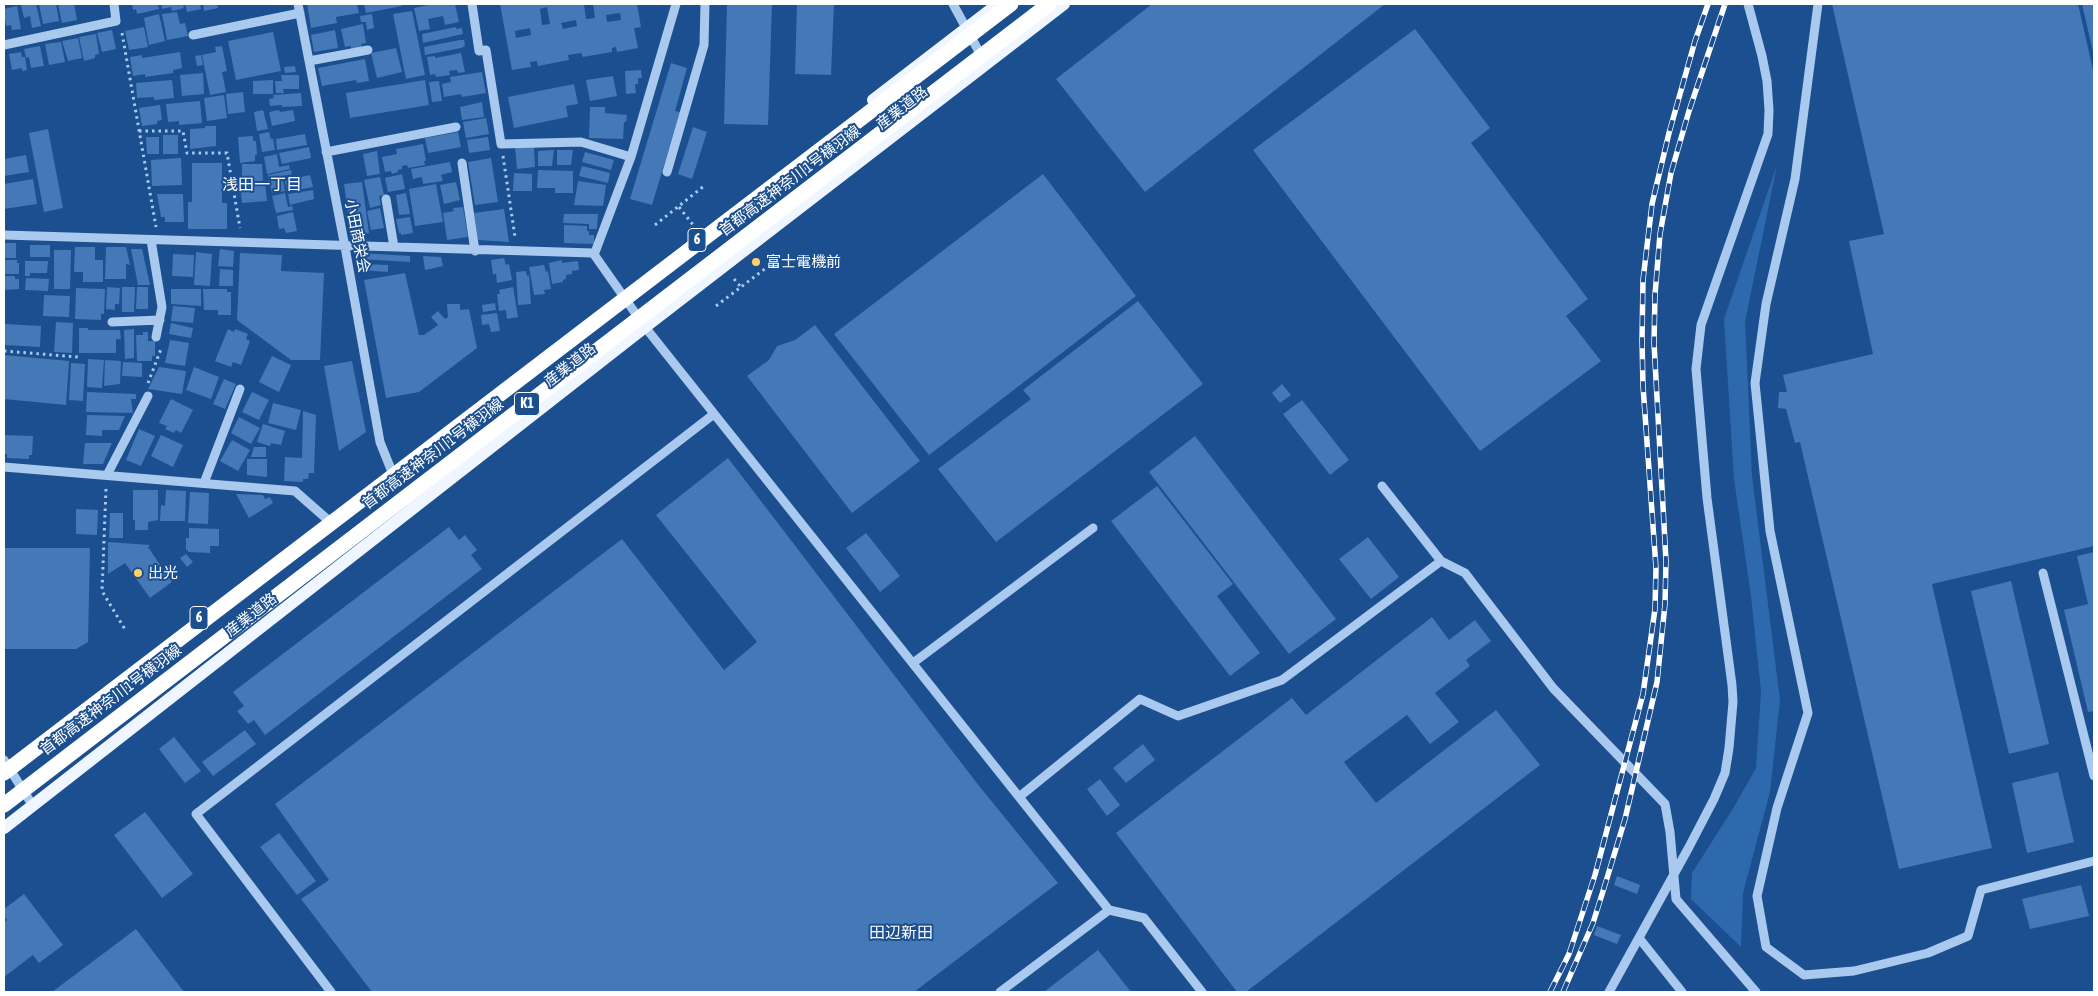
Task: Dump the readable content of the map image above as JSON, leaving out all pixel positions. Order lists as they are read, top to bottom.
{
  "streets": {
    "highway": ["首都高速神奈川1号横羽線", "K1"],
    "main road": ["産業道路", "6"],
    "street": ["小田商栄会"]
  },
  "crossings": [
    ["産業道路", "首都高速神奈川1号横羽線"],
    ["産業道路", "小田商栄会"]
  ],
  "districts": ["浅田一丁目", "田辺新田"],
  "places": ["富士電機前", "出光"]
}
